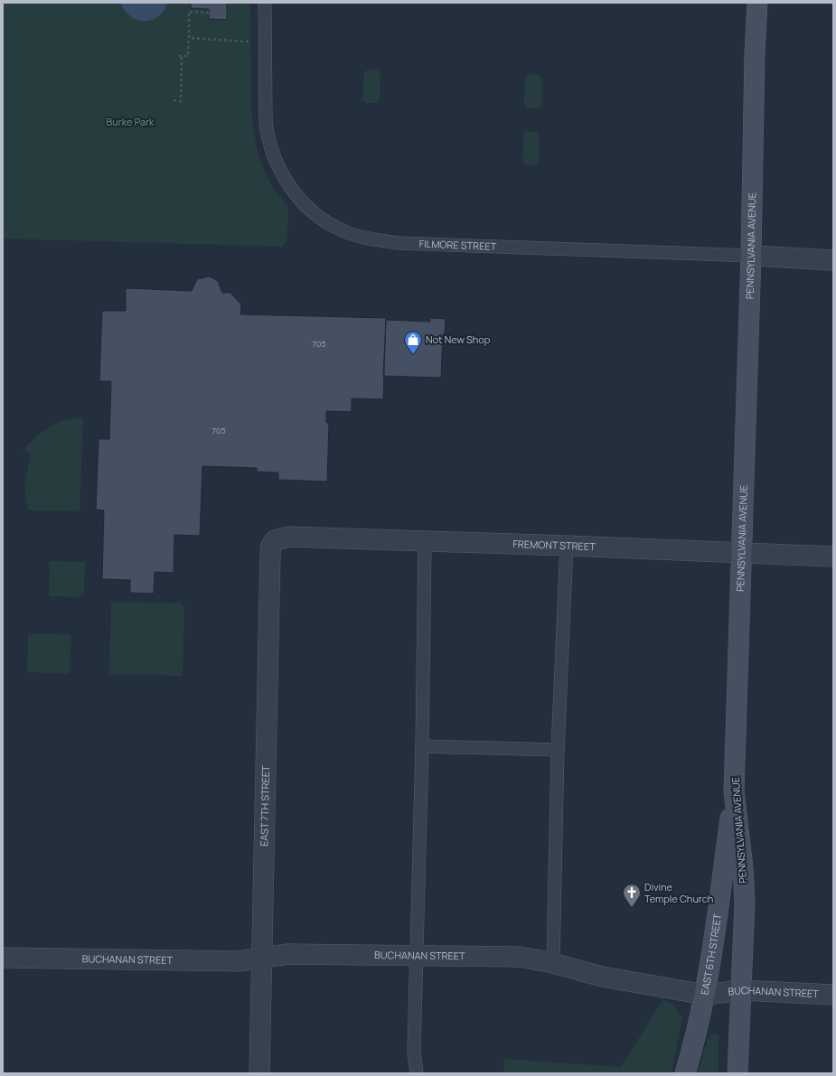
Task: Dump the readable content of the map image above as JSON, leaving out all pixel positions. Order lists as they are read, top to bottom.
{
  "streets": {
    "main road": ["PENNSYLVANIA AVENUE", "EAST 6TH STREET"],
    "street": [
      "FILMORE STREET",
      "FREMONT STREET",
      "EAST 7TH STREET",
      "BUCHANAN STREET"
    ]
  },
  "crossings": [
    ["FILMORE STREET", "PENNSYLVANIA AVENUE"],
    ["PENNSYLVANIA AVENUE", "FREMONT STREET"],
    ["PENNSYLVANIA AVENUE", "EAST 6TH STREET"],
    ["PENNSYLVANIA AVENUE", "BUCHANAN STREET"],
    ["FREMONT STREET", "EAST 7TH STREET"],
    ["EAST 7TH STREET", "BUCHANAN STREET"],
    ["EAST 6TH STREET", "BUCHANAN STREET"]
  ],
  "parks": ["Burke Park"],
  "places": {
    "shop": ["Not New Shop"],
    "church": ["Divine Temple Church"]
  },
  "house_numbers": ["705", "705"]
}
